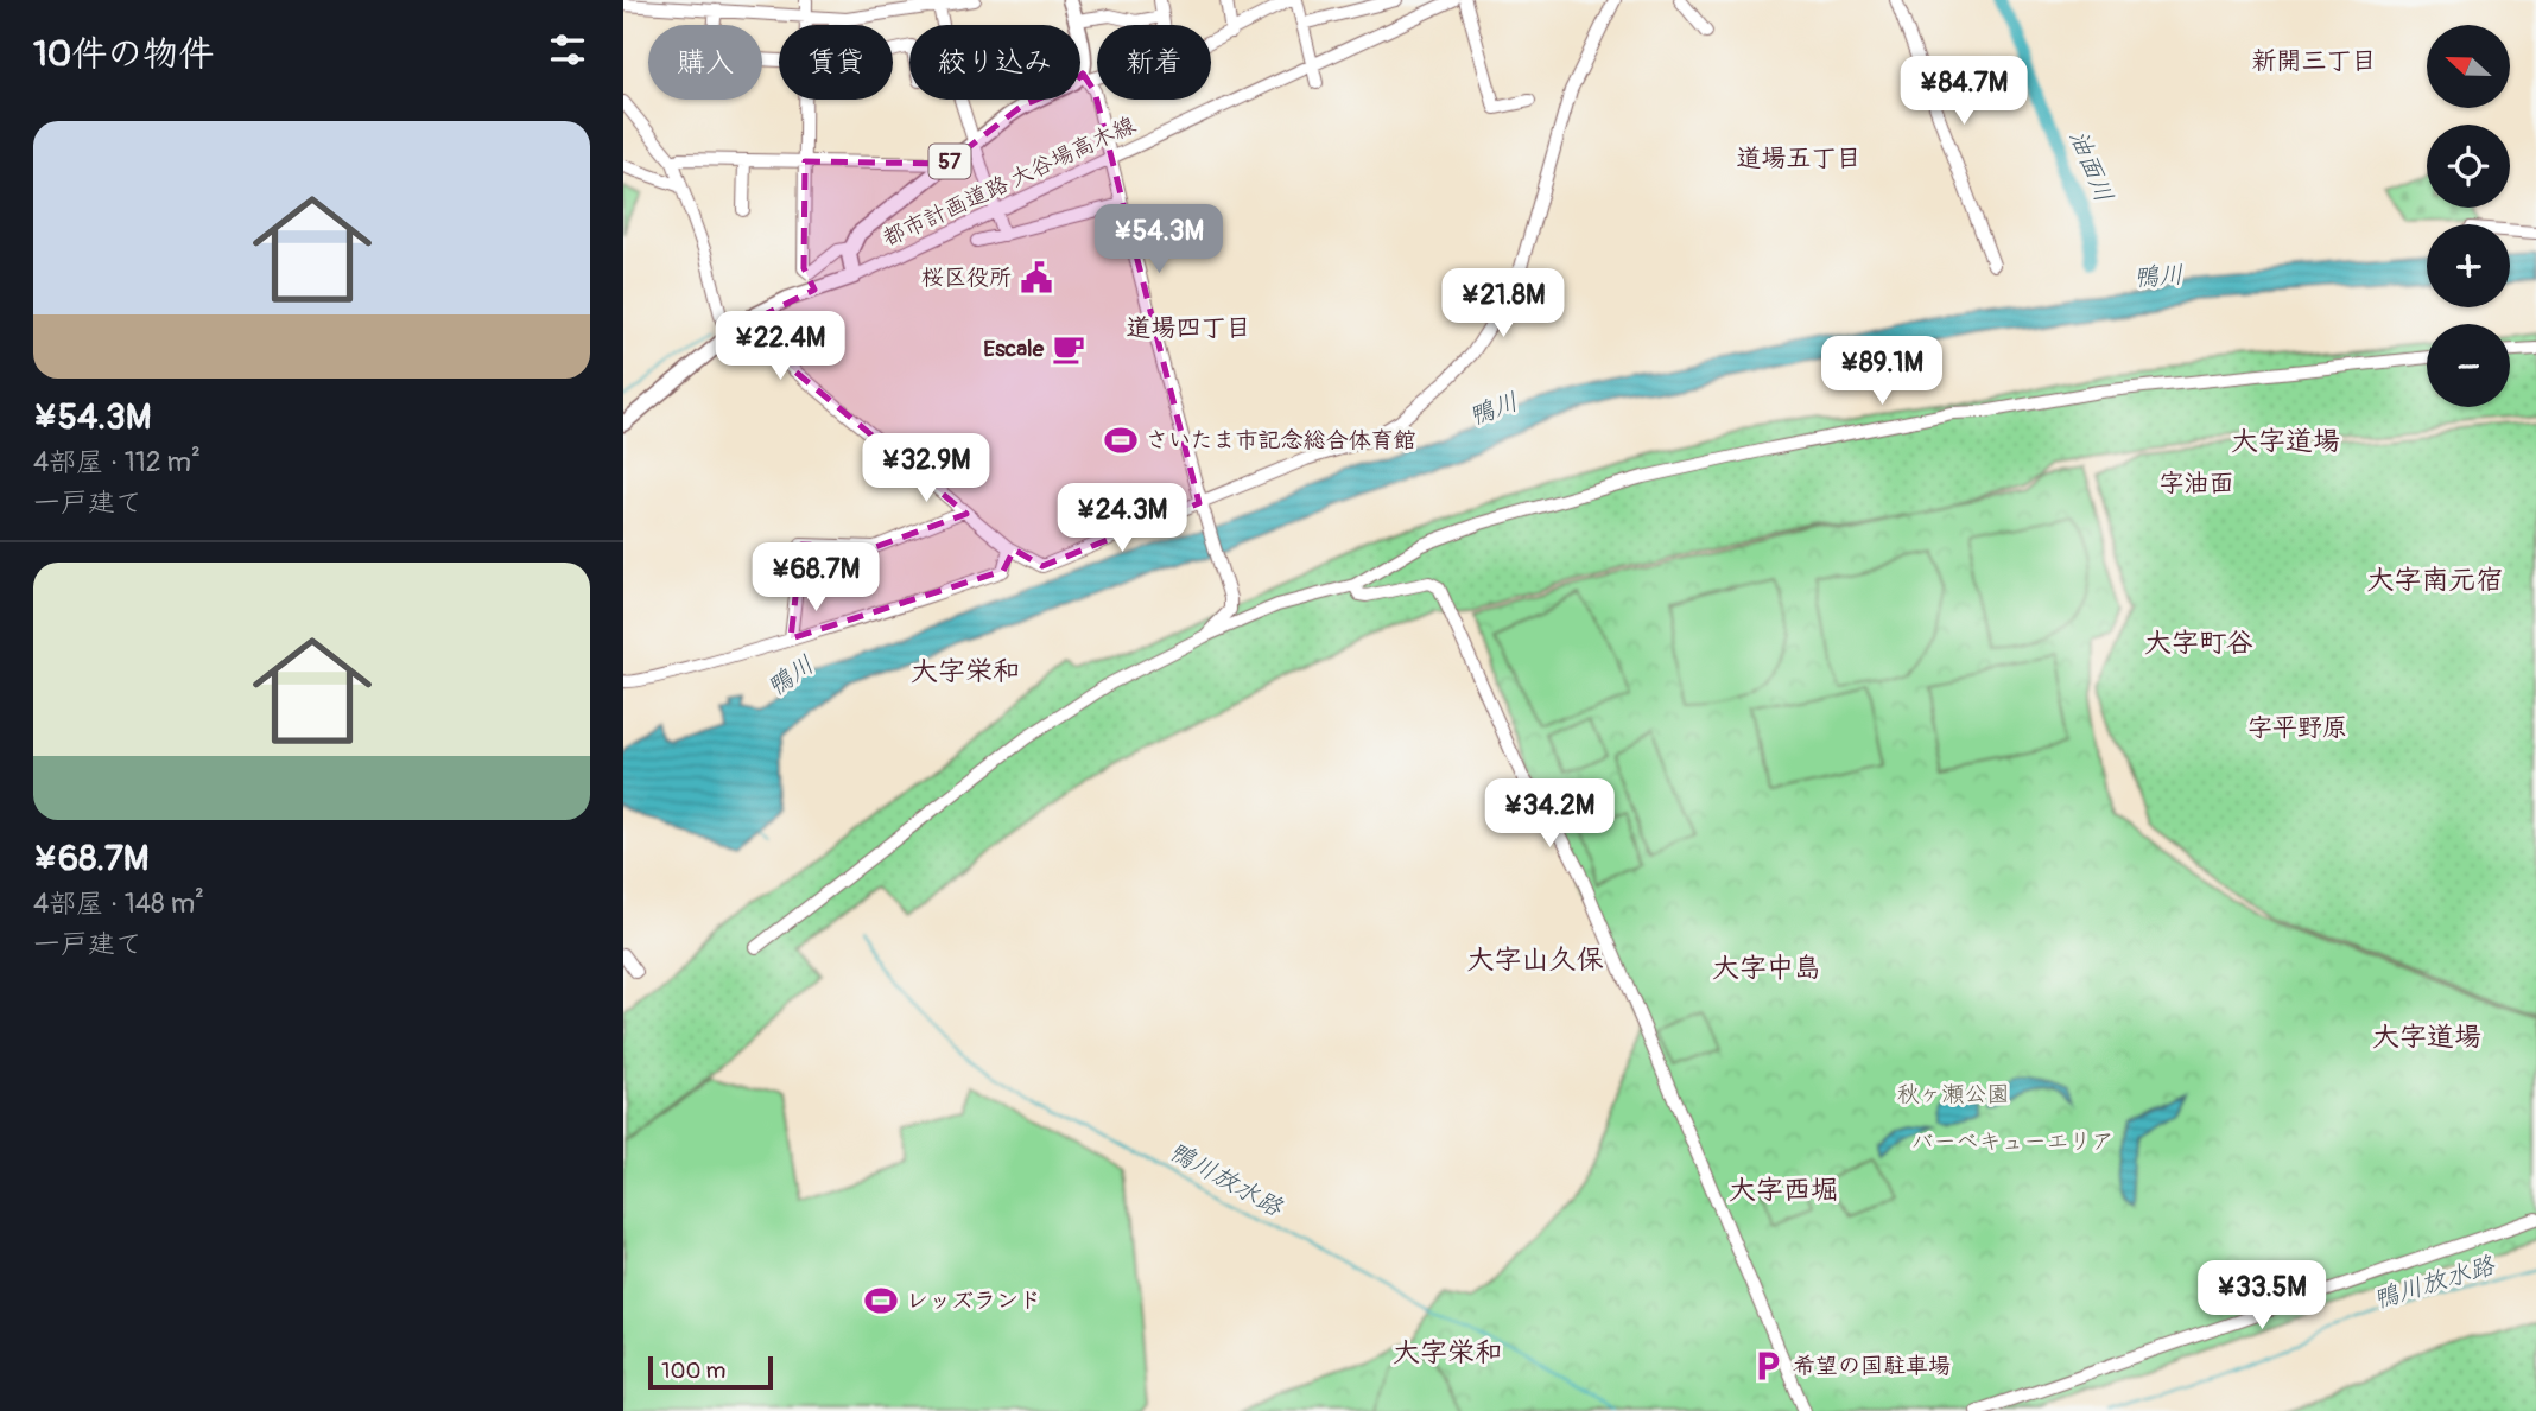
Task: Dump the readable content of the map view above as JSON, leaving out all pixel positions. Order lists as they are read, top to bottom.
{
  "streets": {
    "main road": ["57"],
    "street": ["都市計画道路 大谷場高木線"]
  },
  "districts": [
    "新開三丁目",
    "道場五丁目",
    "道場四丁目",
    "大字道場",
    "字油面",
    "大字南元宿",
    "大字町谷",
    "大字栄和",
    "字平野原",
    "大字山久保",
    "大字中島",
    "大字道場",
    "大字西堀",
    "大字栄和"
  ],
  "water": ["油面川", "鴨川", "鴨川放水路"],
  "parks": ["秋ヶ瀬公園", "バーベキューエリア"],
  "places": {
    "public building": ["桜区役所"],
    "cafe": ["Escale"],
    "sports": ["さいたま市記念総合体育館", "レッズランド"],
    "parking": ["希望の国駐車場"]
  },
  "scale_bar": "100 m",
  "north": "left",
  "page": {
    "heading": "10件の物件",
    "map_buttons": ["+", "−"],
    "chip": [
      "購入",
      "賃貸",
      "絞り込み",
      "新着"
    ],
    "price": [
      "¥84.7M",
      "¥54.3M",
      "¥21.8M",
      "¥22.4M",
      "¥89.1M",
      "¥32.9M",
      "¥24.3M",
      "¥68.7M",
      "¥34.2M",
      "¥33.5M"
    ],
    "list": [
      {
        "name": "¥54.3M",
        "note": "4部屋 · 112 m² · 一戸建て"
      },
      {
        "name": "¥68.7M",
        "note": "4部屋 · 148 m² · 一戸建て"
      }
    ],
    "scale": "100 m"
  }
}
